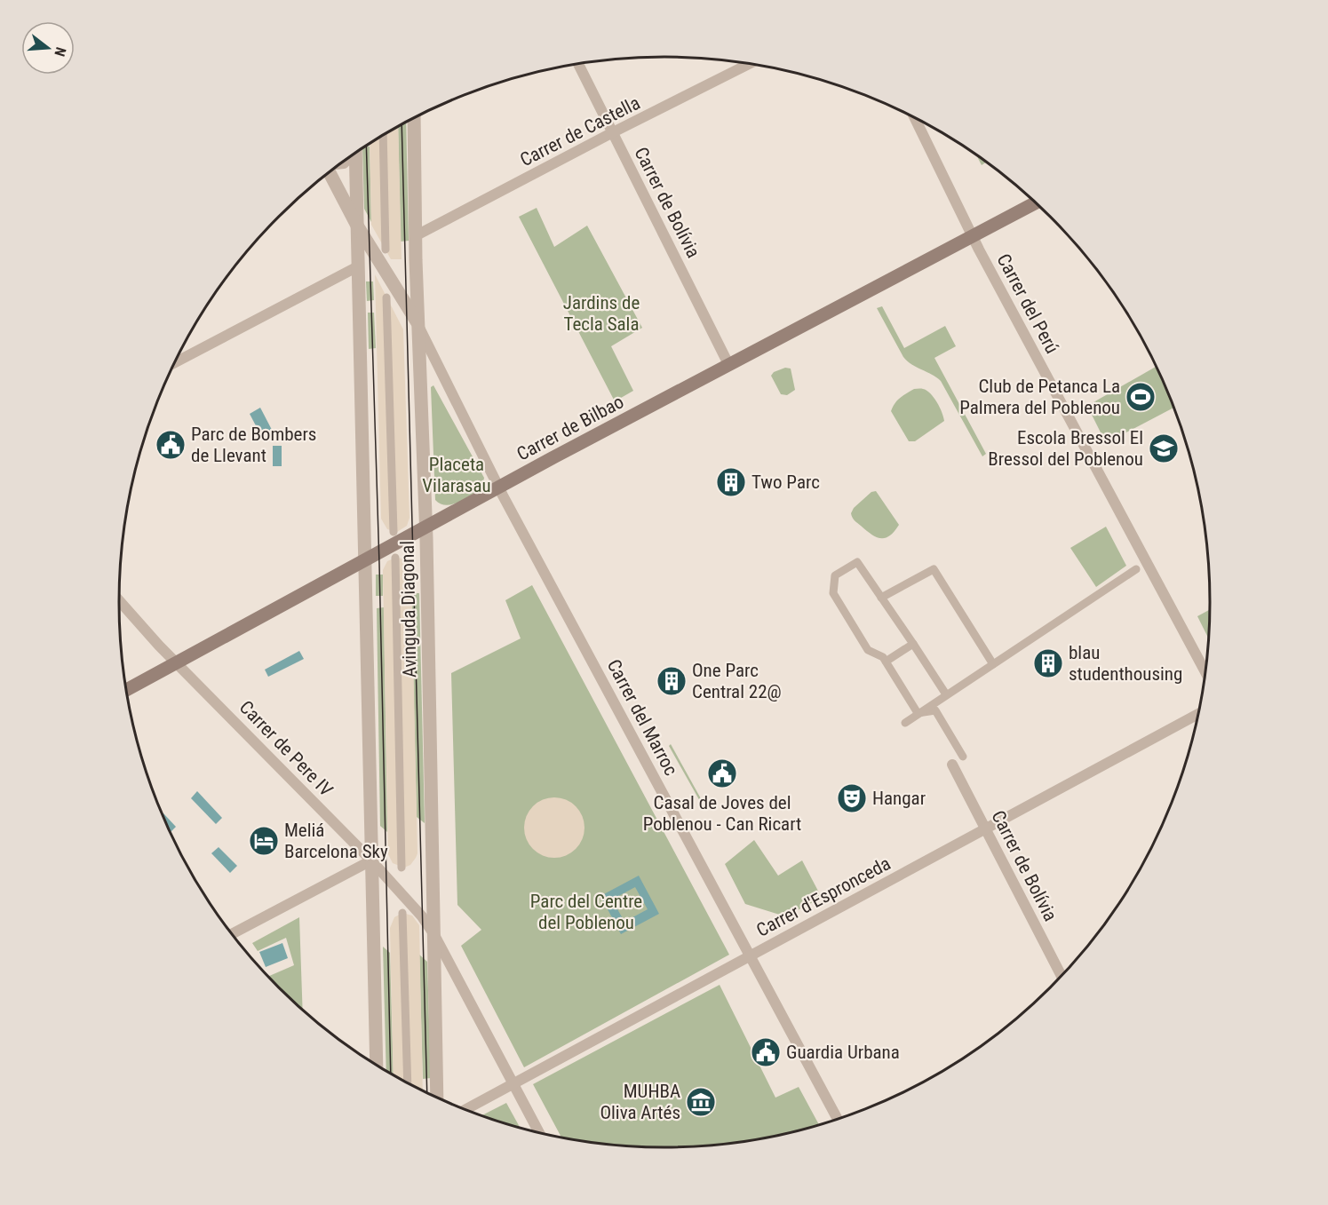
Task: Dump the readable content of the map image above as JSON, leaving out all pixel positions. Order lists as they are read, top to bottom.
{
  "streets": {
    "main road": ["Carrer de Bilbao"],
    "street": [
      "Carrer de Castella",
      "Carrer de Bolívia",
      "Carrer del Perú",
      "Avinguda Diagonal",
      "Carrer del Marroc",
      "Carrer de Pere IV",
      "Carrer d'Espronceda"
    ]
  },
  "crossings": [
    ["Carrer de Castella", "Carrer de Bolívia"],
    ["Carrer de Castella", "Avinguda Diagonal"],
    ["Carrer de Bolívia", "Carrer de Bilbao"],
    ["Carrer de Bolívia", "Carrer d'Espronceda"],
    ["Carrer del Perú", "Carrer de Bilbao"],
    ["Carrer de Bilbao", "Avinguda Diagonal"],
    ["Carrer de Bilbao", "Carrer del Marroc"],
    ["Carrer de Bilbao", "Carrer de Pere IV"],
    ["Avinguda Diagonal", "Carrer del Marroc"],
    ["Avinguda Diagonal", "Carrer de Pere IV"],
    ["Carrer del Marroc", "Carrer d'Espronceda"],
    ["Carrer de Pere IV", "Carrer d'Espronceda"]
  ],
  "parks": ["Jardins de Tecla Sala", "Placeta Vilarasau", "Parc del Centre del Poblenou"],
  "places": {
    "sports": ["Club de Petanca La Palmera del Poblenou"],
    "public building": ["Parc de Bombers de Llevant", "Casal de Joves del Poblenou - Can Ricart", "Guardia Urbana"],
    "school or university": ["Escola Bressol El Bressol del Poblenou"],
    "building": ["Two Parc", "blau studenthousing", "One Parc Central 22@"],
    "theatre": ["Hangar"],
    "hotel": ["Meliá Barcelona Sky"],
    "museum": ["MUHBA Oliva Artés"]
  },
  "north": "right"
}
